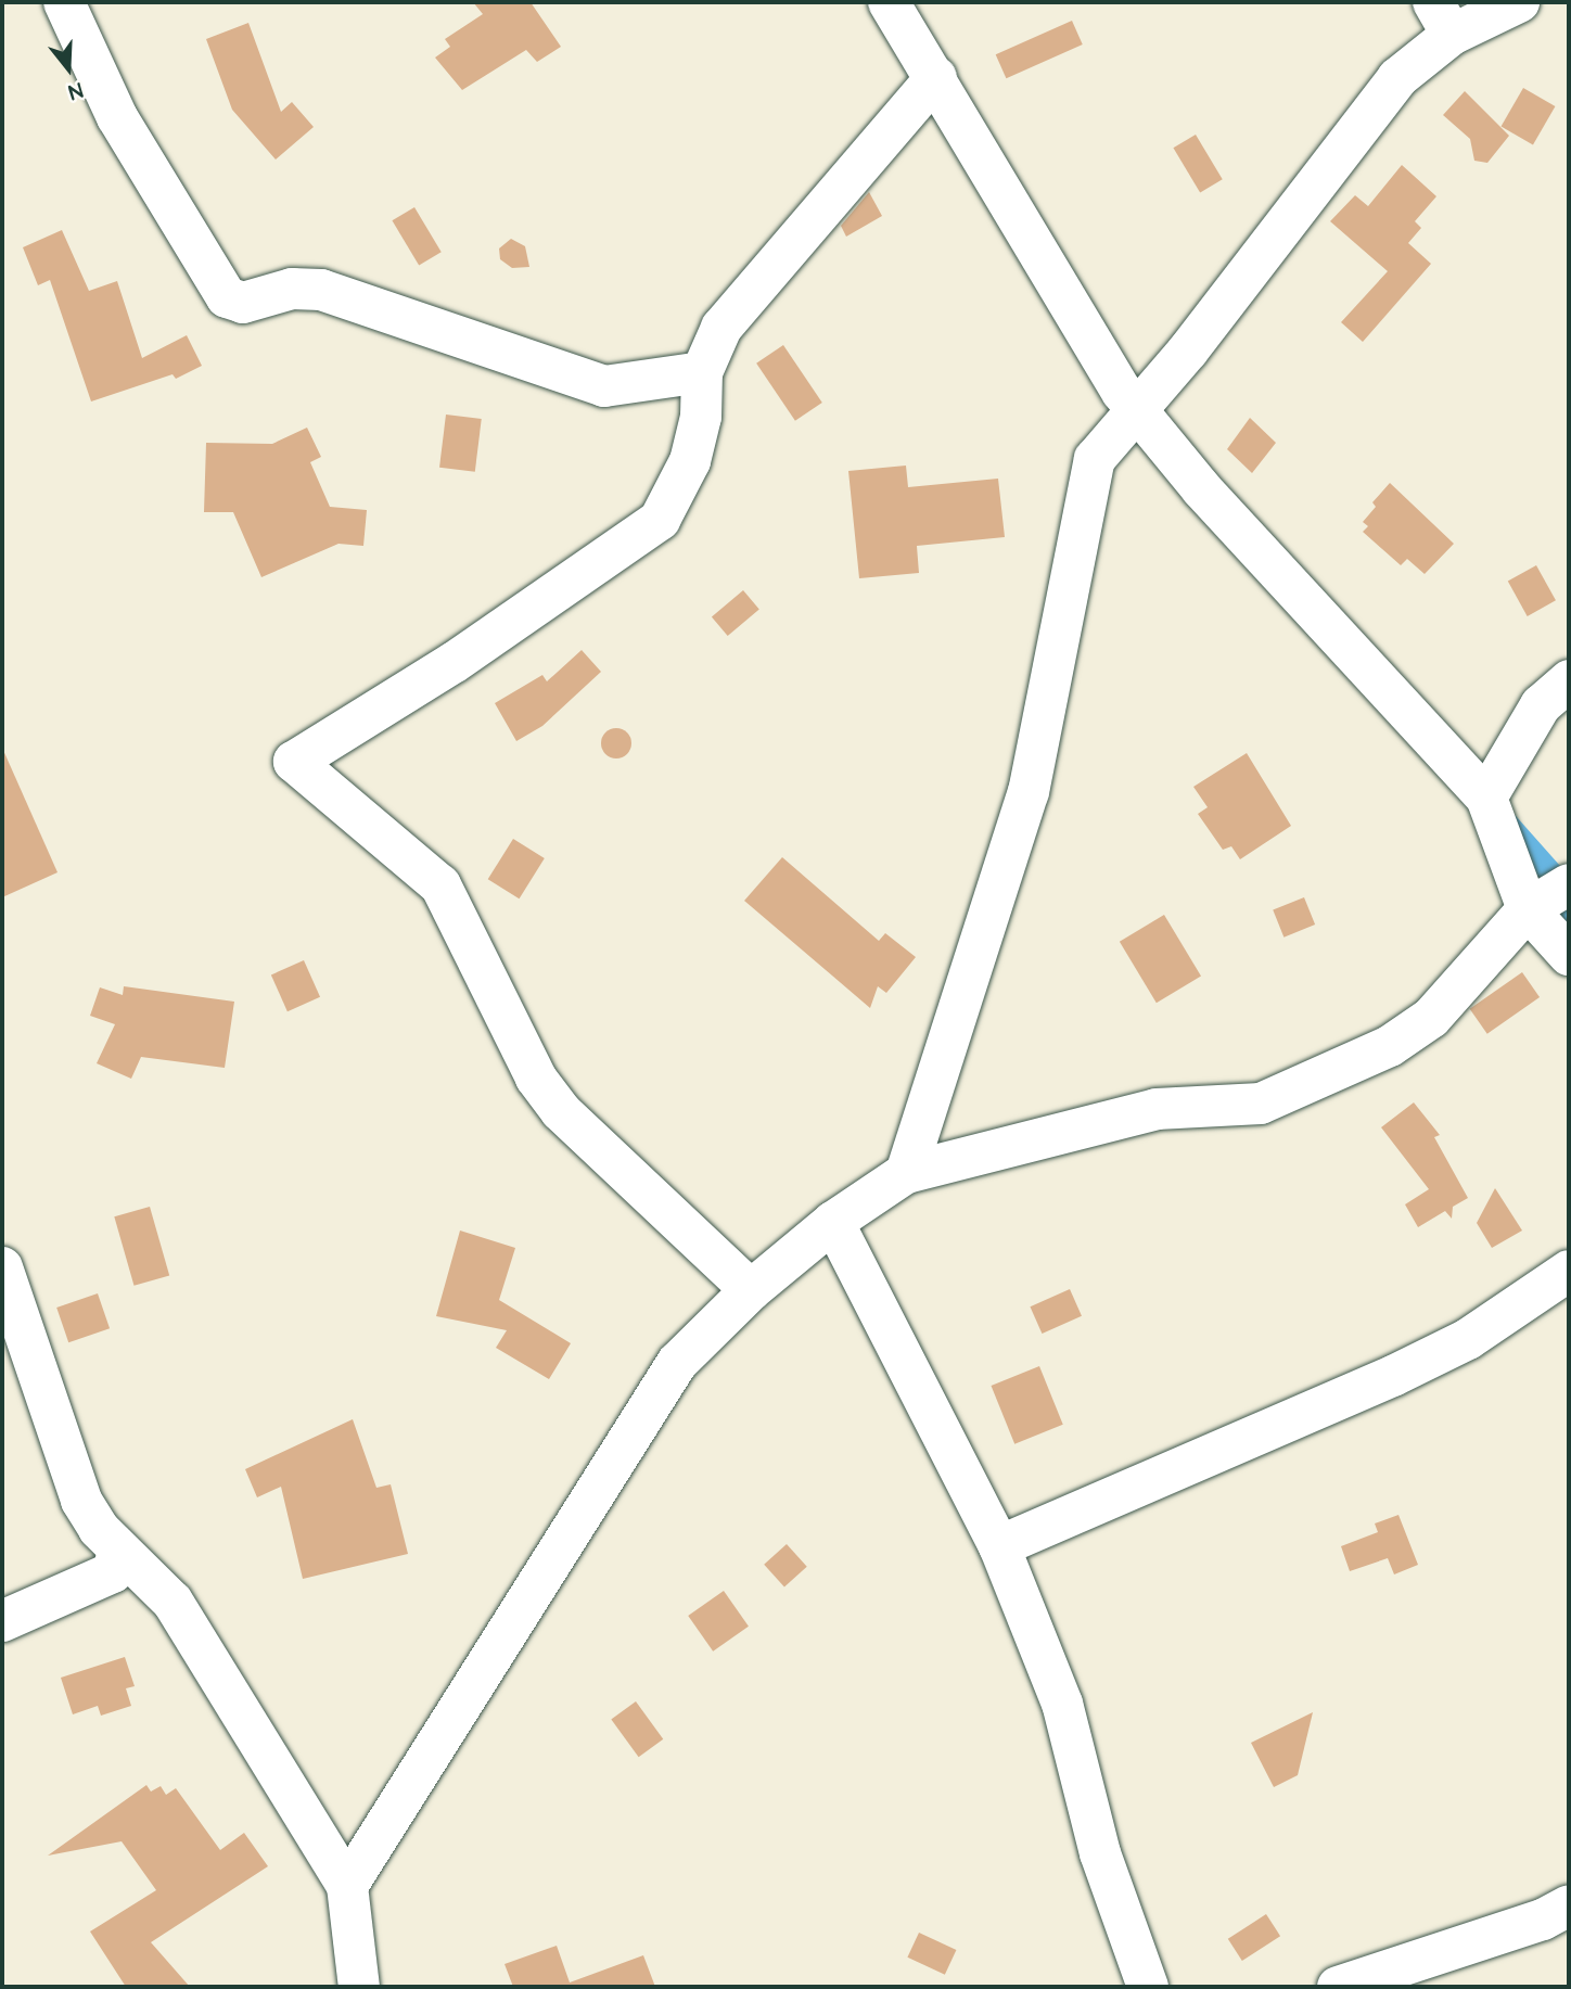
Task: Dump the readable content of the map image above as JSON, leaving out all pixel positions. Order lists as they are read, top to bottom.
{
  "north": "bottom"
}
